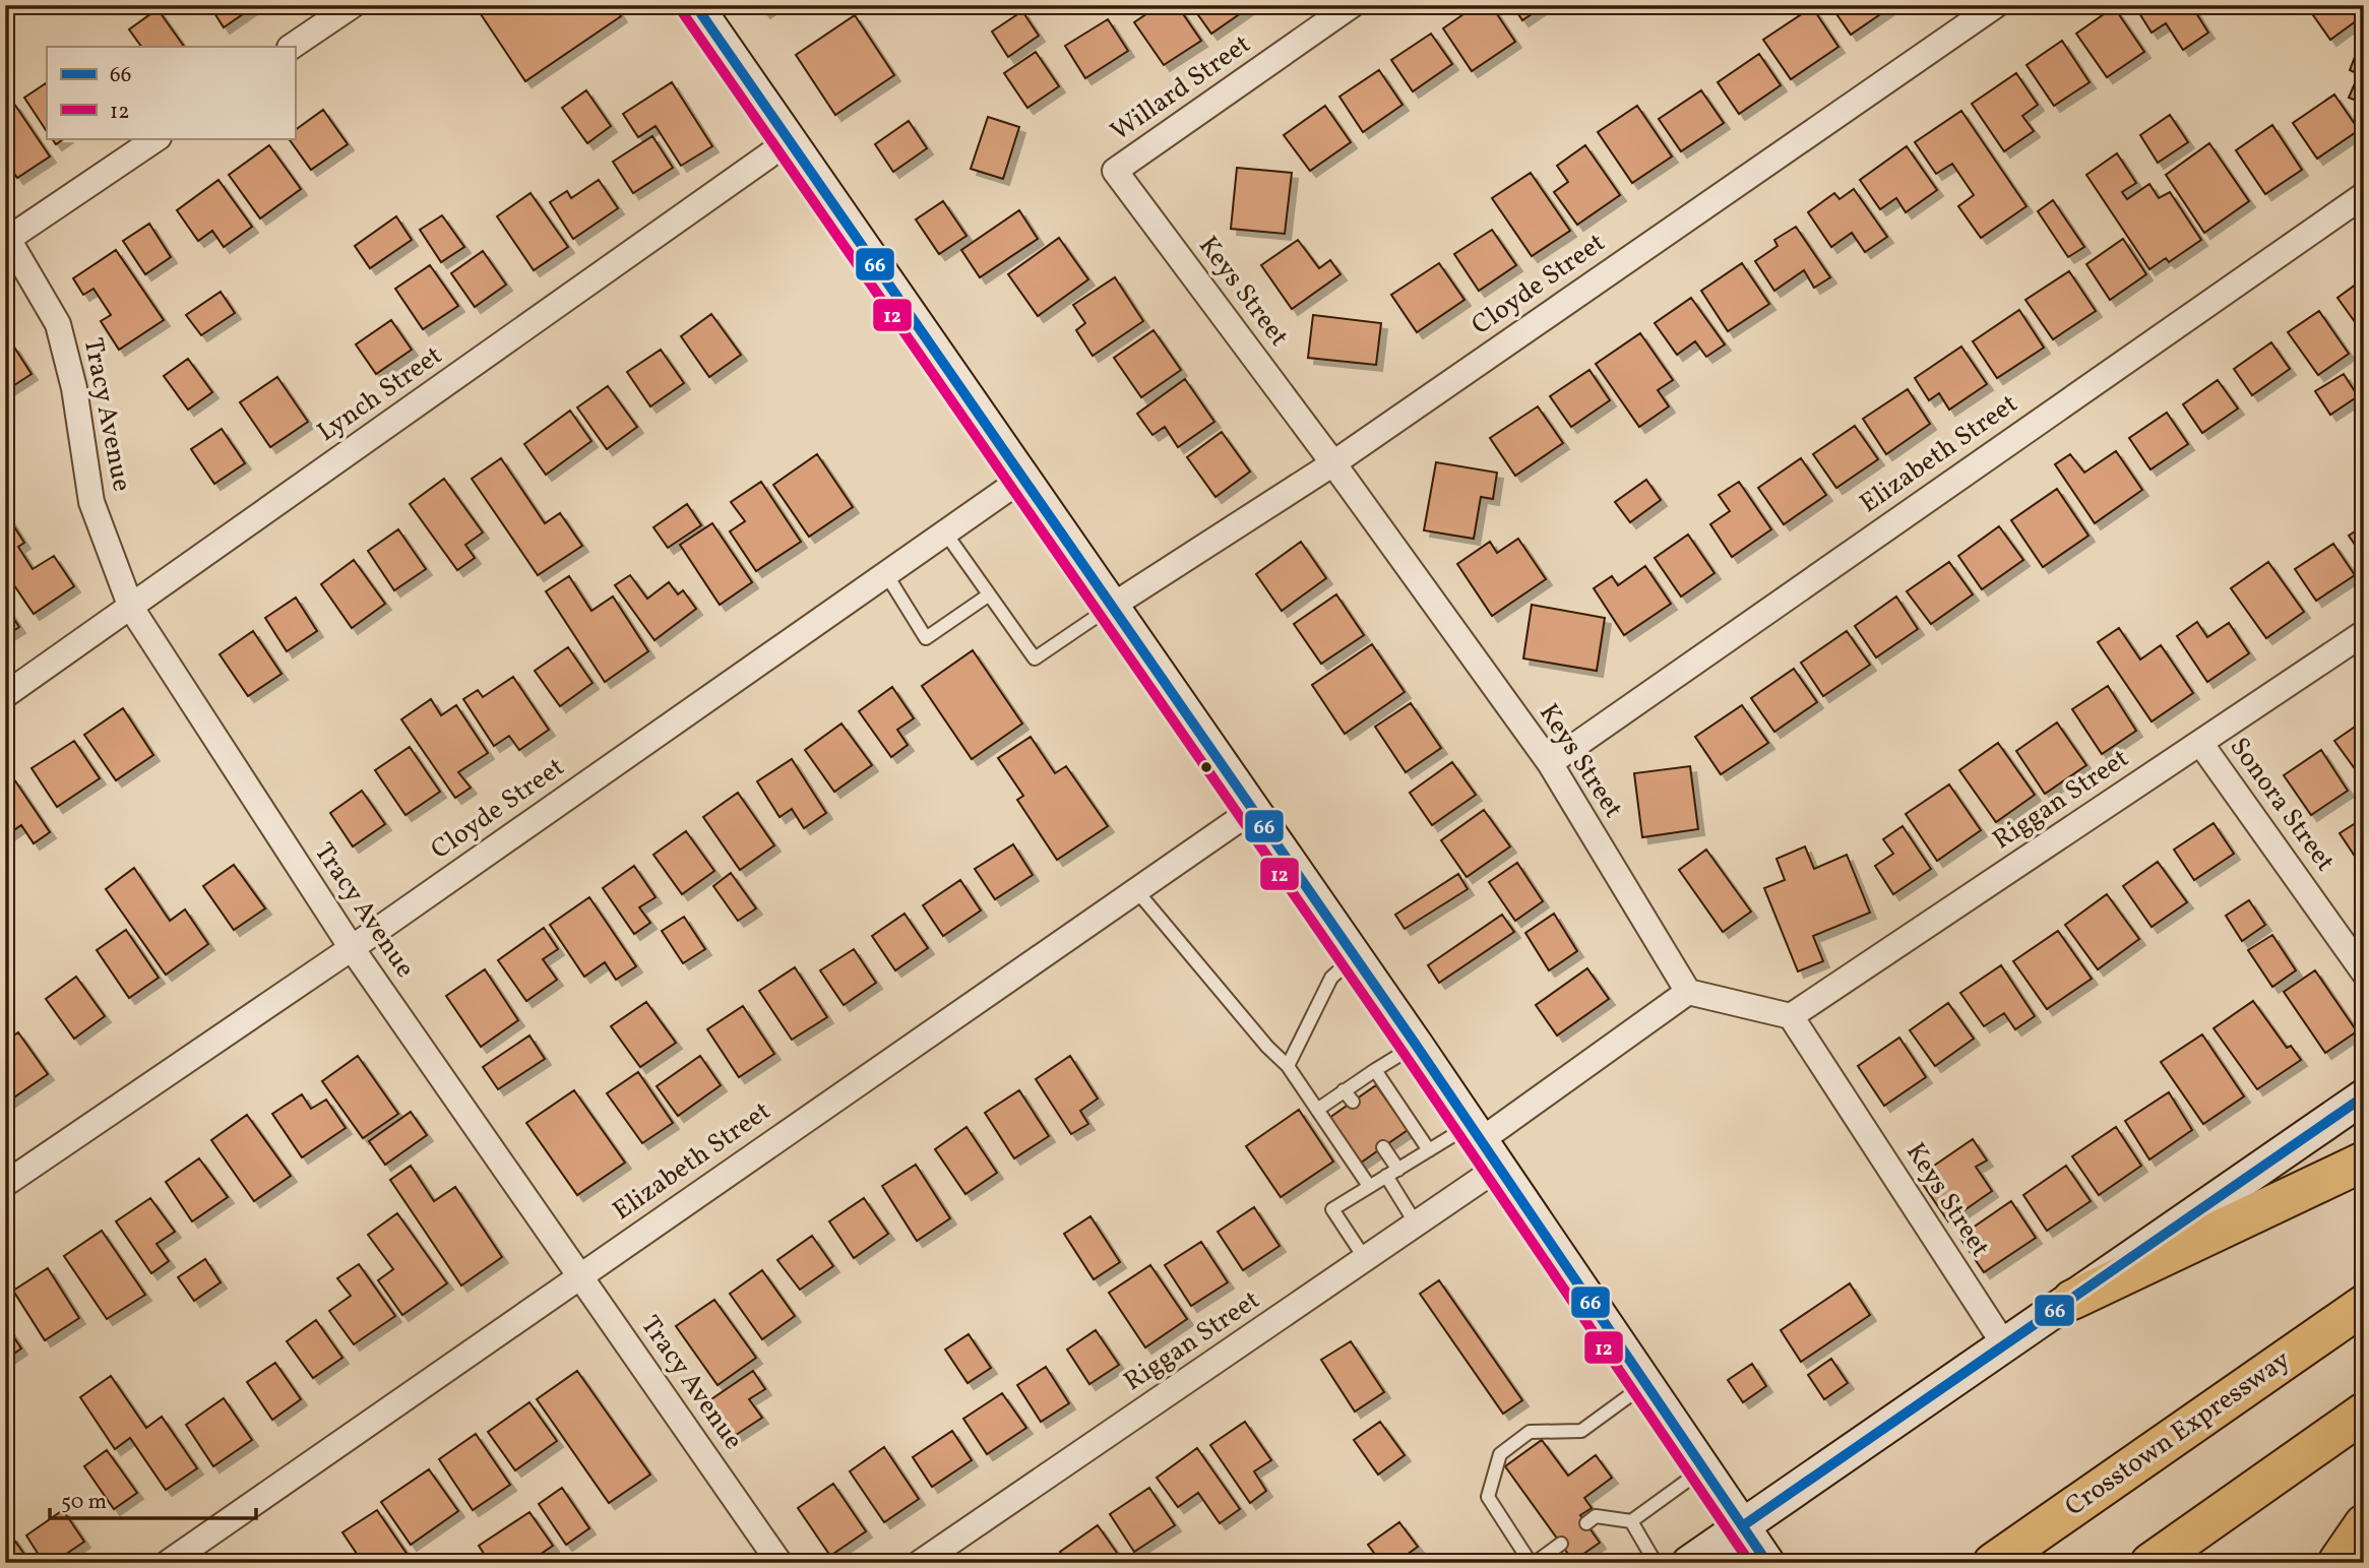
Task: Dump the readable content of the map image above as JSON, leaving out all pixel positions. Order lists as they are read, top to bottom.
{
  "streets": {
    "highway": ["Crosstown Expressway"],
    "street": [
      "Willard Street",
      "Cloyde Street",
      "Keys Street",
      "Lynch Street",
      "Tracy Avenue",
      "Elizabeth Street",
      "Riggan Street",
      "Sonora Street"
    ]
  },
  "crossings": [
    ["Willard Street", "Keys Street"],
    ["Cloyde Street", "Keys Street"],
    ["Cloyde Street", "Tracy Avenue"],
    ["Keys Street", "Elizabeth Street"],
    ["Keys Street", "Riggan Street"],
    ["Lynch Street", "Tracy Avenue"],
    ["Tracy Avenue", "Elizabeth Street"],
    ["Riggan Street", "Sonora Street"]
  ],
  "lines": ["transit line 66", "transit line 12"],
  "legend": ["66", "12"],
  "scale_bar": "50 m"
}
